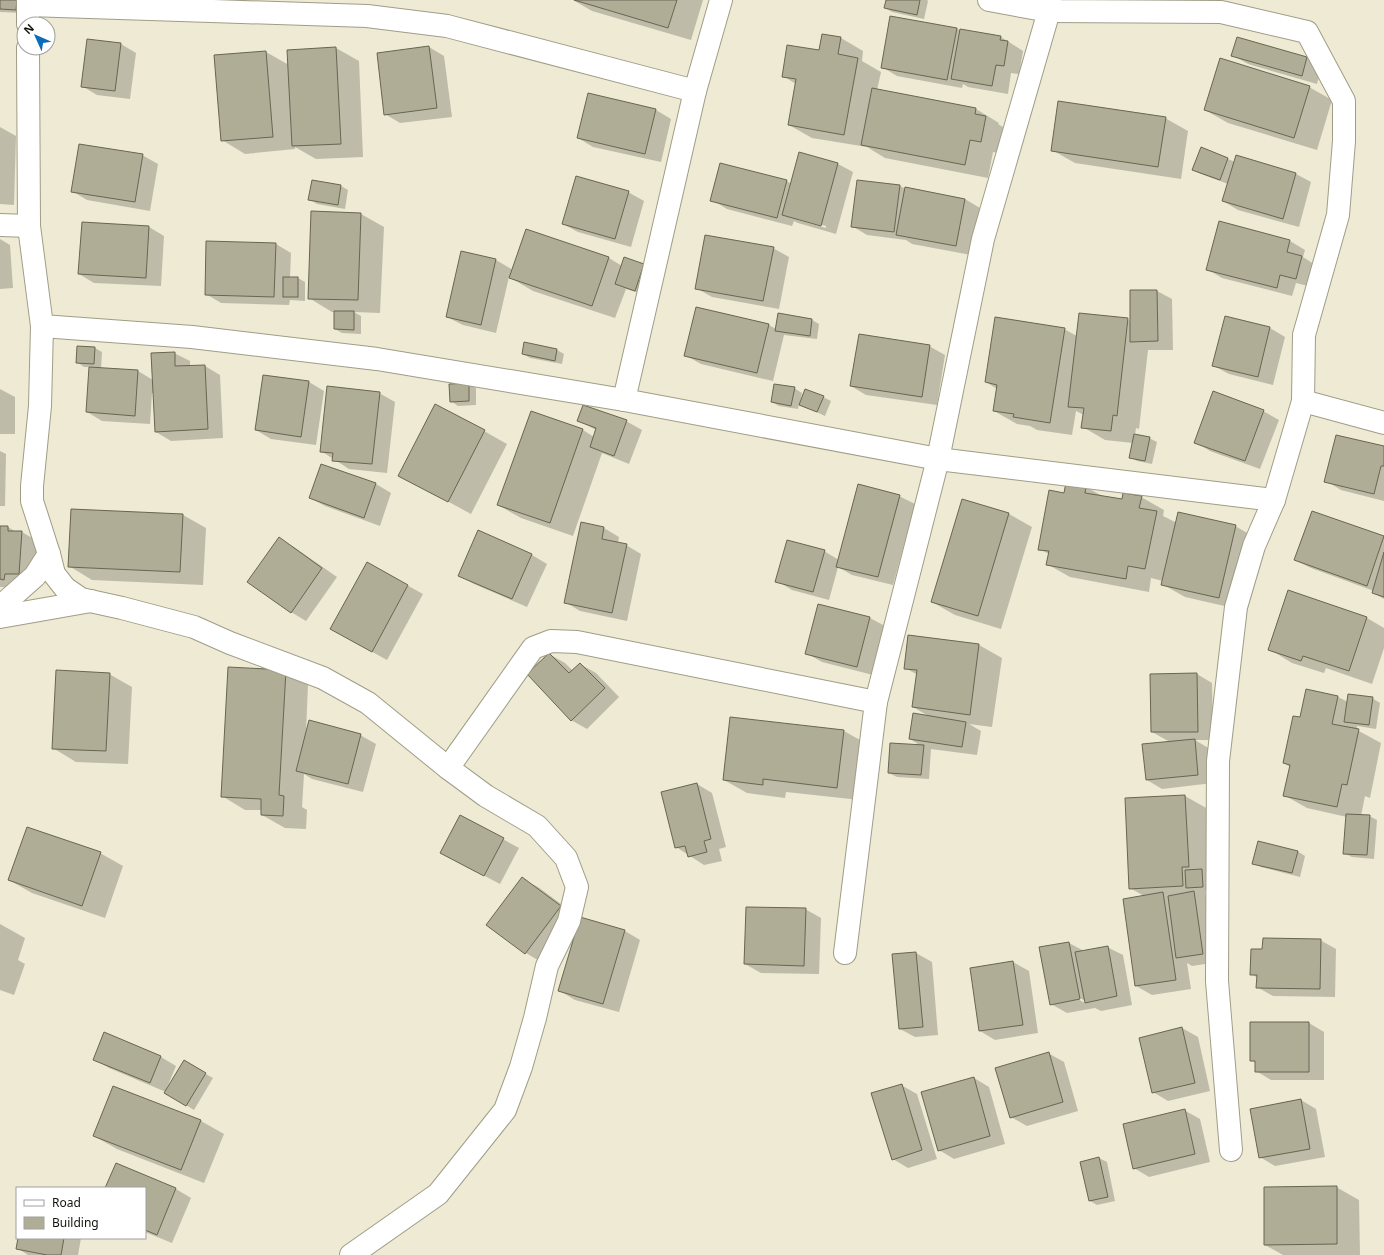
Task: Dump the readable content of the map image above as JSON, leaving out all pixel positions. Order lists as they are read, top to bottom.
{
  "legend": ["Road", "Building"],
  "north": "top left"
}
